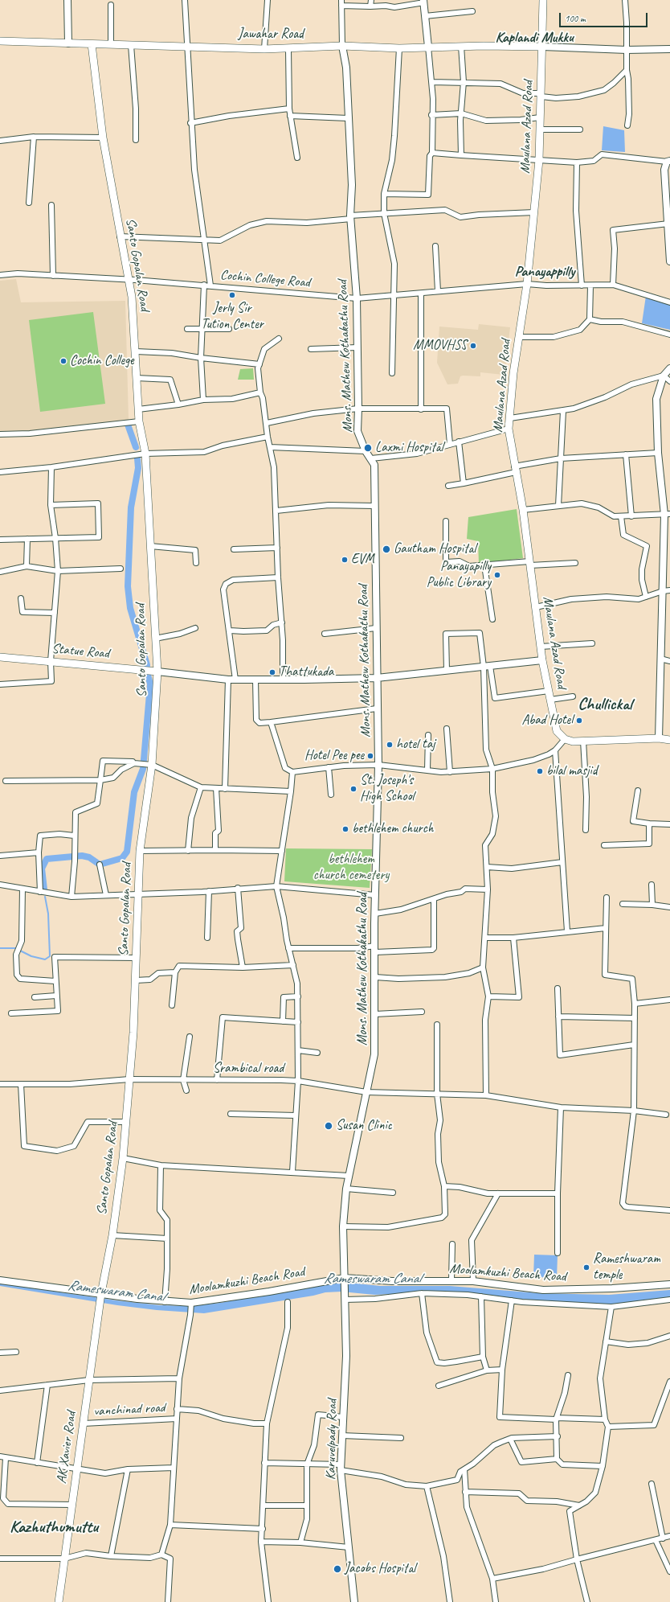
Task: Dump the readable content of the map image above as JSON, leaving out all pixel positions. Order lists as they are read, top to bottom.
{
  "streets": {
    "main road": [
      "Jawahar Road",
      "Maulana Azad Road",
      "Santo Gopalan Road",
      "Statue Road",
      "AK Xavier Road"
    ],
    "street": [
      "Cochin College Road",
      "Mons. Mathew Kothakathu Road",
      "Srambical road",
      "Moolamkuzhi Beach Road",
      "vanchinad road",
      "Karuvelpady Road"
    ]
  },
  "crossings": [
    ["Jawahar Road", "Maulana Azad Road"],
    ["Jawahar Road", "Santo Gopalan Road"],
    ["Jawahar Road", "Mons. Mathew Kothakathu Road"],
    ["Maulana Azad Road", "Cochin College Road"],
    ["Santo Gopalan Road", "Cochin College Road"],
    ["Santo Gopalan Road", "Statue Road"],
    ["Santo Gopalan Road", "Srambical road"],
    ["Santo Gopalan Road", "Moolamkuzhi Beach Road"],
    ["Santo Gopalan Road", "AK Xavier Road"],
    ["Cochin College Road", "Mons. Mathew Kothakathu Road"],
    ["Mons. Mathew Kothakathu Road", "Srambical road"],
    ["Mons. Mathew Kothakathu Road", "Moolamkuzhi Beach Road"],
    ["Mons. Mathew Kothakathu Road", "Karuvelpady Road"],
    ["Moolamkuzhi Beach Road", "Karuvelpady Road"],
    ["Moolamkuzhi Beach Road", "AK Xavier Road"],
    ["vanchinad road", "AK Xavier Road"]
  ],
  "districts": [
    "Kaplandi Mukku",
    "Panayappilly",
    "Chullickal",
    "Kazhuthumuttu"
  ],
  "water": ["Rameswaram Canal"],
  "parks": ["bethlehem church cemetery"],
  "places": [
    "Jerly Sir Tution Center",
    "MMOVHSS",
    "Cochin College",
    "Laxmi Hospital",
    "Gautham Hospital",
    "EVM",
    "Panayapilly Public Library",
    "Thattukada",
    "Abad Hotel",
    "hotel taj",
    "Hotel Pee pee",
    "bilal masjid",
    "St. Joseph's High School",
    "bethlehem church",
    "Susan Clinic",
    "Rameshwaram temple",
    "Jacobs Hospital"
  ],
  "scale_bar": "100 m"
}
